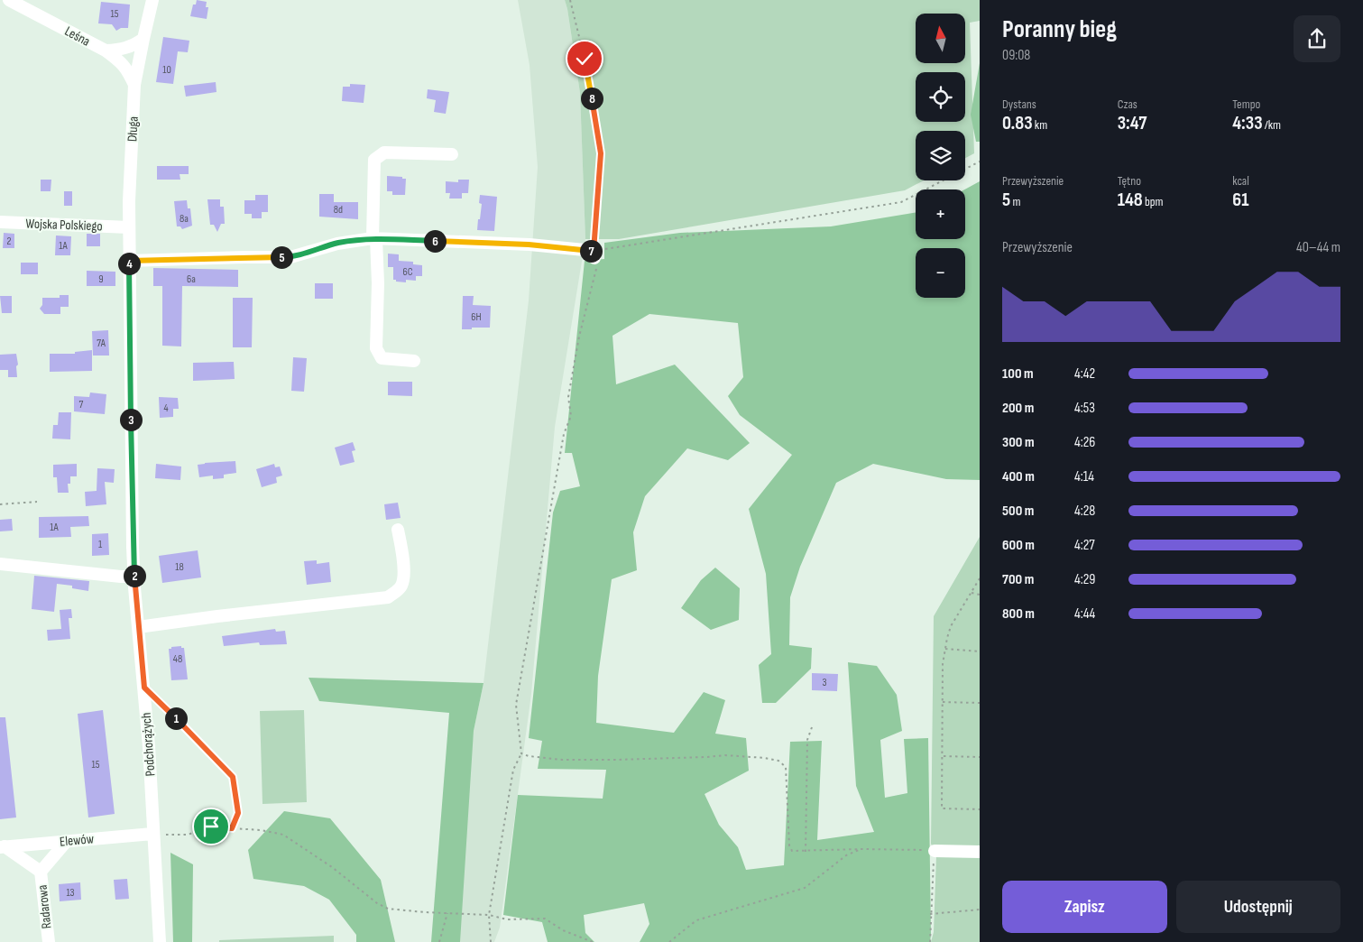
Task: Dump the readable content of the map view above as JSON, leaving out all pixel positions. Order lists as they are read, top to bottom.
{
  "streets": {
    "street": [
      "Leśna",
      "Długa",
      "Wojska Polskiego",
      "Podchorążych",
      "Elewów",
      "Radarowa"
    ]
  },
  "crossings": [
    ["Leśna", "Długa"],
    ["Długa", "Wojska Polskiego"],
    ["Długa", "Podchorążych"],
    ["Podchorążych", "Elewów"],
    ["Elewów", "Radarowa"]
  ],
  "house_numbers": [
    "15",
    "10",
    "8d",
    "8a",
    "2",
    "1A",
    "6C",
    "9",
    "6a",
    "6H",
    "7A",
    "7",
    "4",
    "1A",
    "1",
    "18",
    "48",
    "3",
    "15",
    "13"
  ],
  "north": "top",
  "page": {
    "heading": ["Poranny bieg", "09:08"],
    "map_buttons": ["+", "−"],
    "stats": [
      ["Dystans", "0.83 km"],
      ["Czas", "3:47"],
      ["Tempo", "4:33 /km"],
      ["Przewyższenie", "5 m"],
      ["Tętno", "148 bpm"],
      ["kcal", "61"]
    ],
    "pins": [
      "8",
      "6",
      "7",
      "5",
      "4",
      "3",
      "2",
      "1"
    ],
    "chart": ["Przewyższenie", "40–44 m"],
    "list": [
      {
        "name": "100 m",
        "note": "4:42"
      },
      {
        "name": "200 m",
        "note": "4:53"
      },
      {
        "name": "300 m",
        "note": "4:26"
      },
      {
        "name": "400 m",
        "note": "4:14"
      },
      {
        "name": "500 m",
        "note": "4:28"
      },
      {
        "name": "600 m",
        "note": "4:27"
      },
      {
        "name": "700 m",
        "note": "4:29"
      },
      {
        "name": "800 m",
        "note": "4:44"
      }
    ],
    "buttons": ["Zapisz", "Udostępnij"]
  }
}
